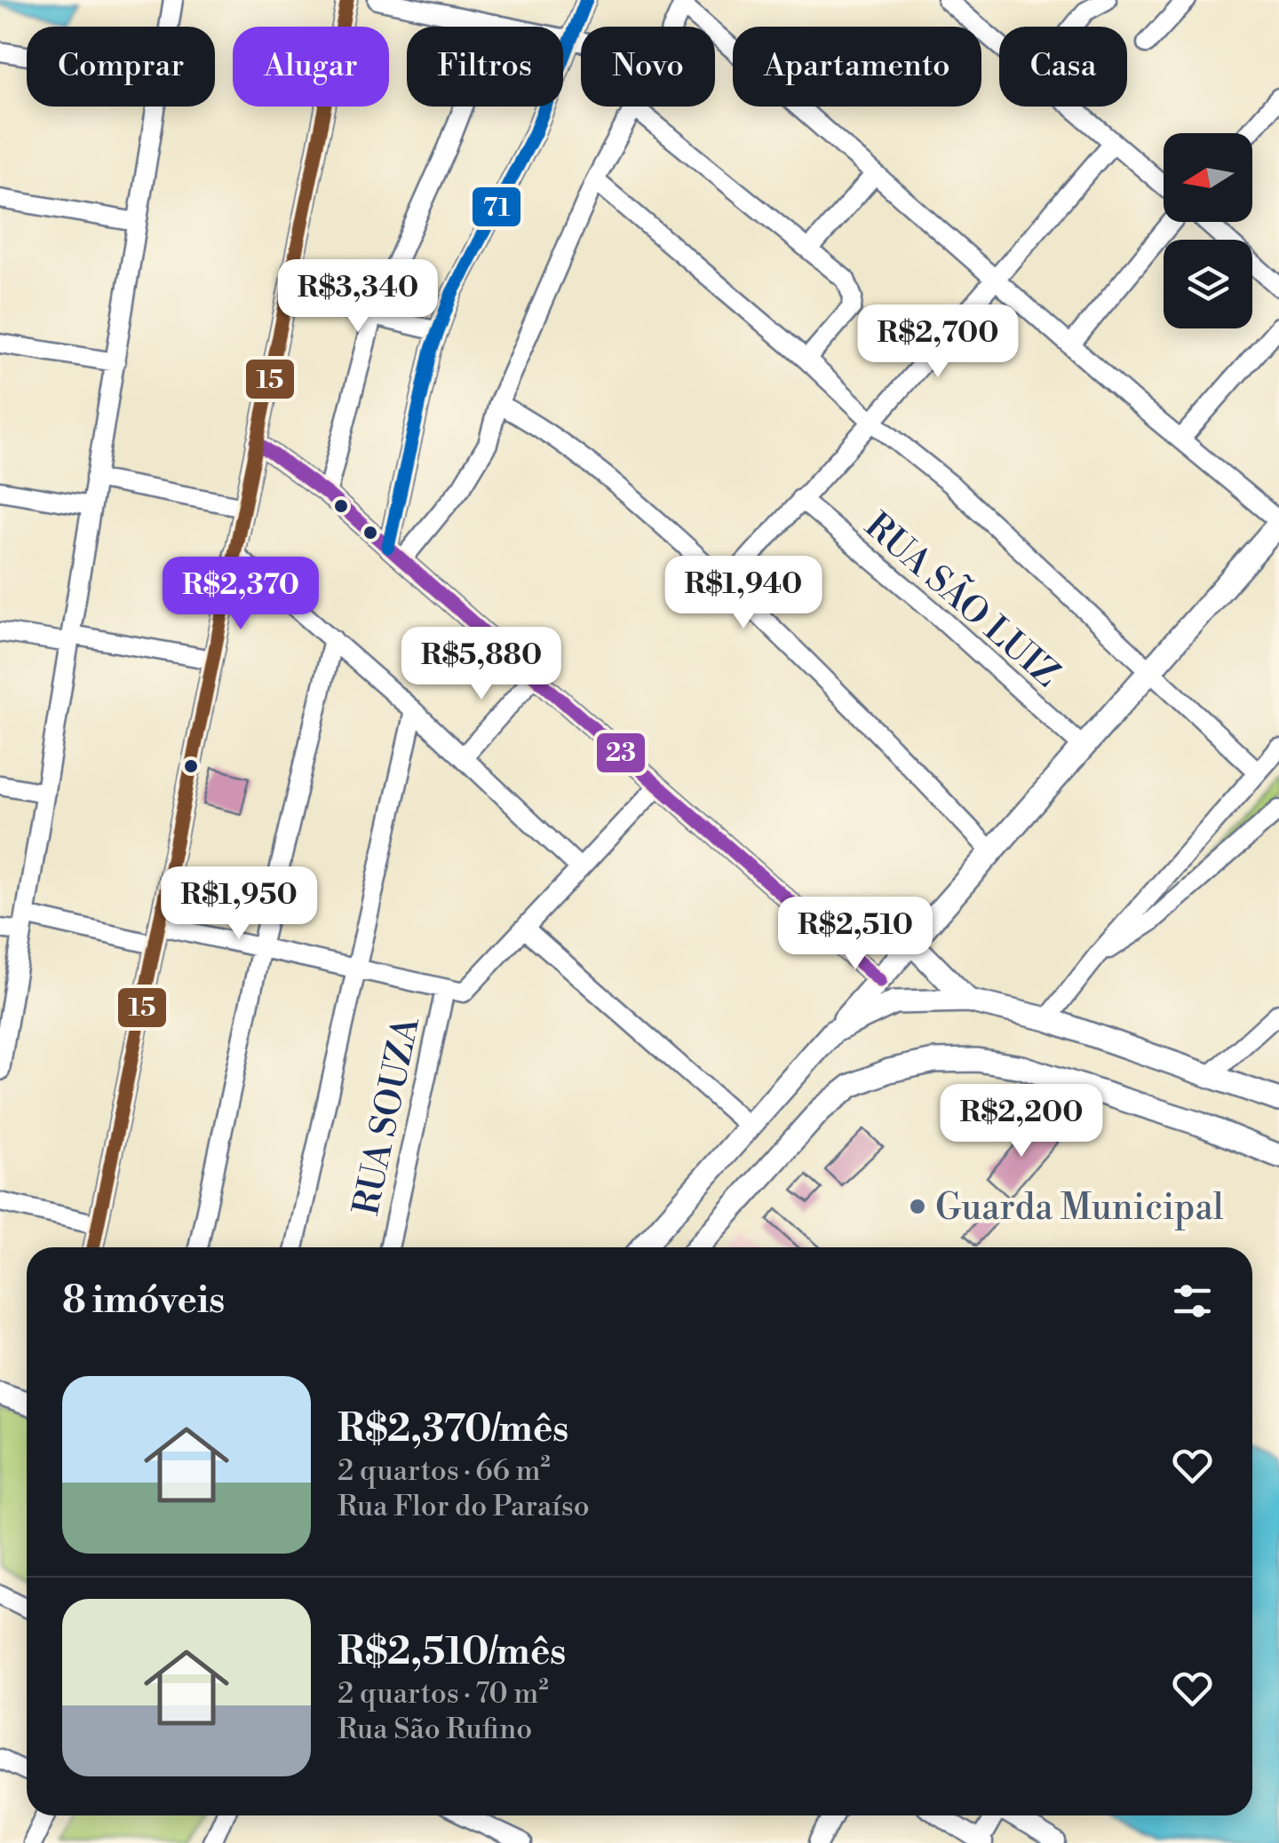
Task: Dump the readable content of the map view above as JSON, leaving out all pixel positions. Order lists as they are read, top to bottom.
{
  "streets": {
    "street": ["RUA SÃO LUIZ", "RUA SOUZA"]
  },
  "places": ["Guarda Municipal"],
  "lines": ["transit line 15", "transit line 71", "transit line 23"],
  "north": "left",
  "page": {
    "chip": [
      "Comprar",
      "Alugar",
      "Filtros",
      "Novo",
      "Apartamento",
      "Casa"
    ],
    "price": [
      "R$3,340",
      "R$2,700",
      "R$1,940",
      "R$2,370",
      "R$5,880",
      "R$1,950",
      "R$2,510",
      "R$2,200"
    ],
    "heading": "8 imóveis",
    "list": [
      {
        "name": "R$2,370/mês",
        "note": "2 quartos · 66 m² · Rua Flor do Paraíso"
      },
      {
        "name": "R$2,510/mês",
        "note": "2 quartos · 70 m² · Rua São Rufino"
      }
    ]
  }
}
